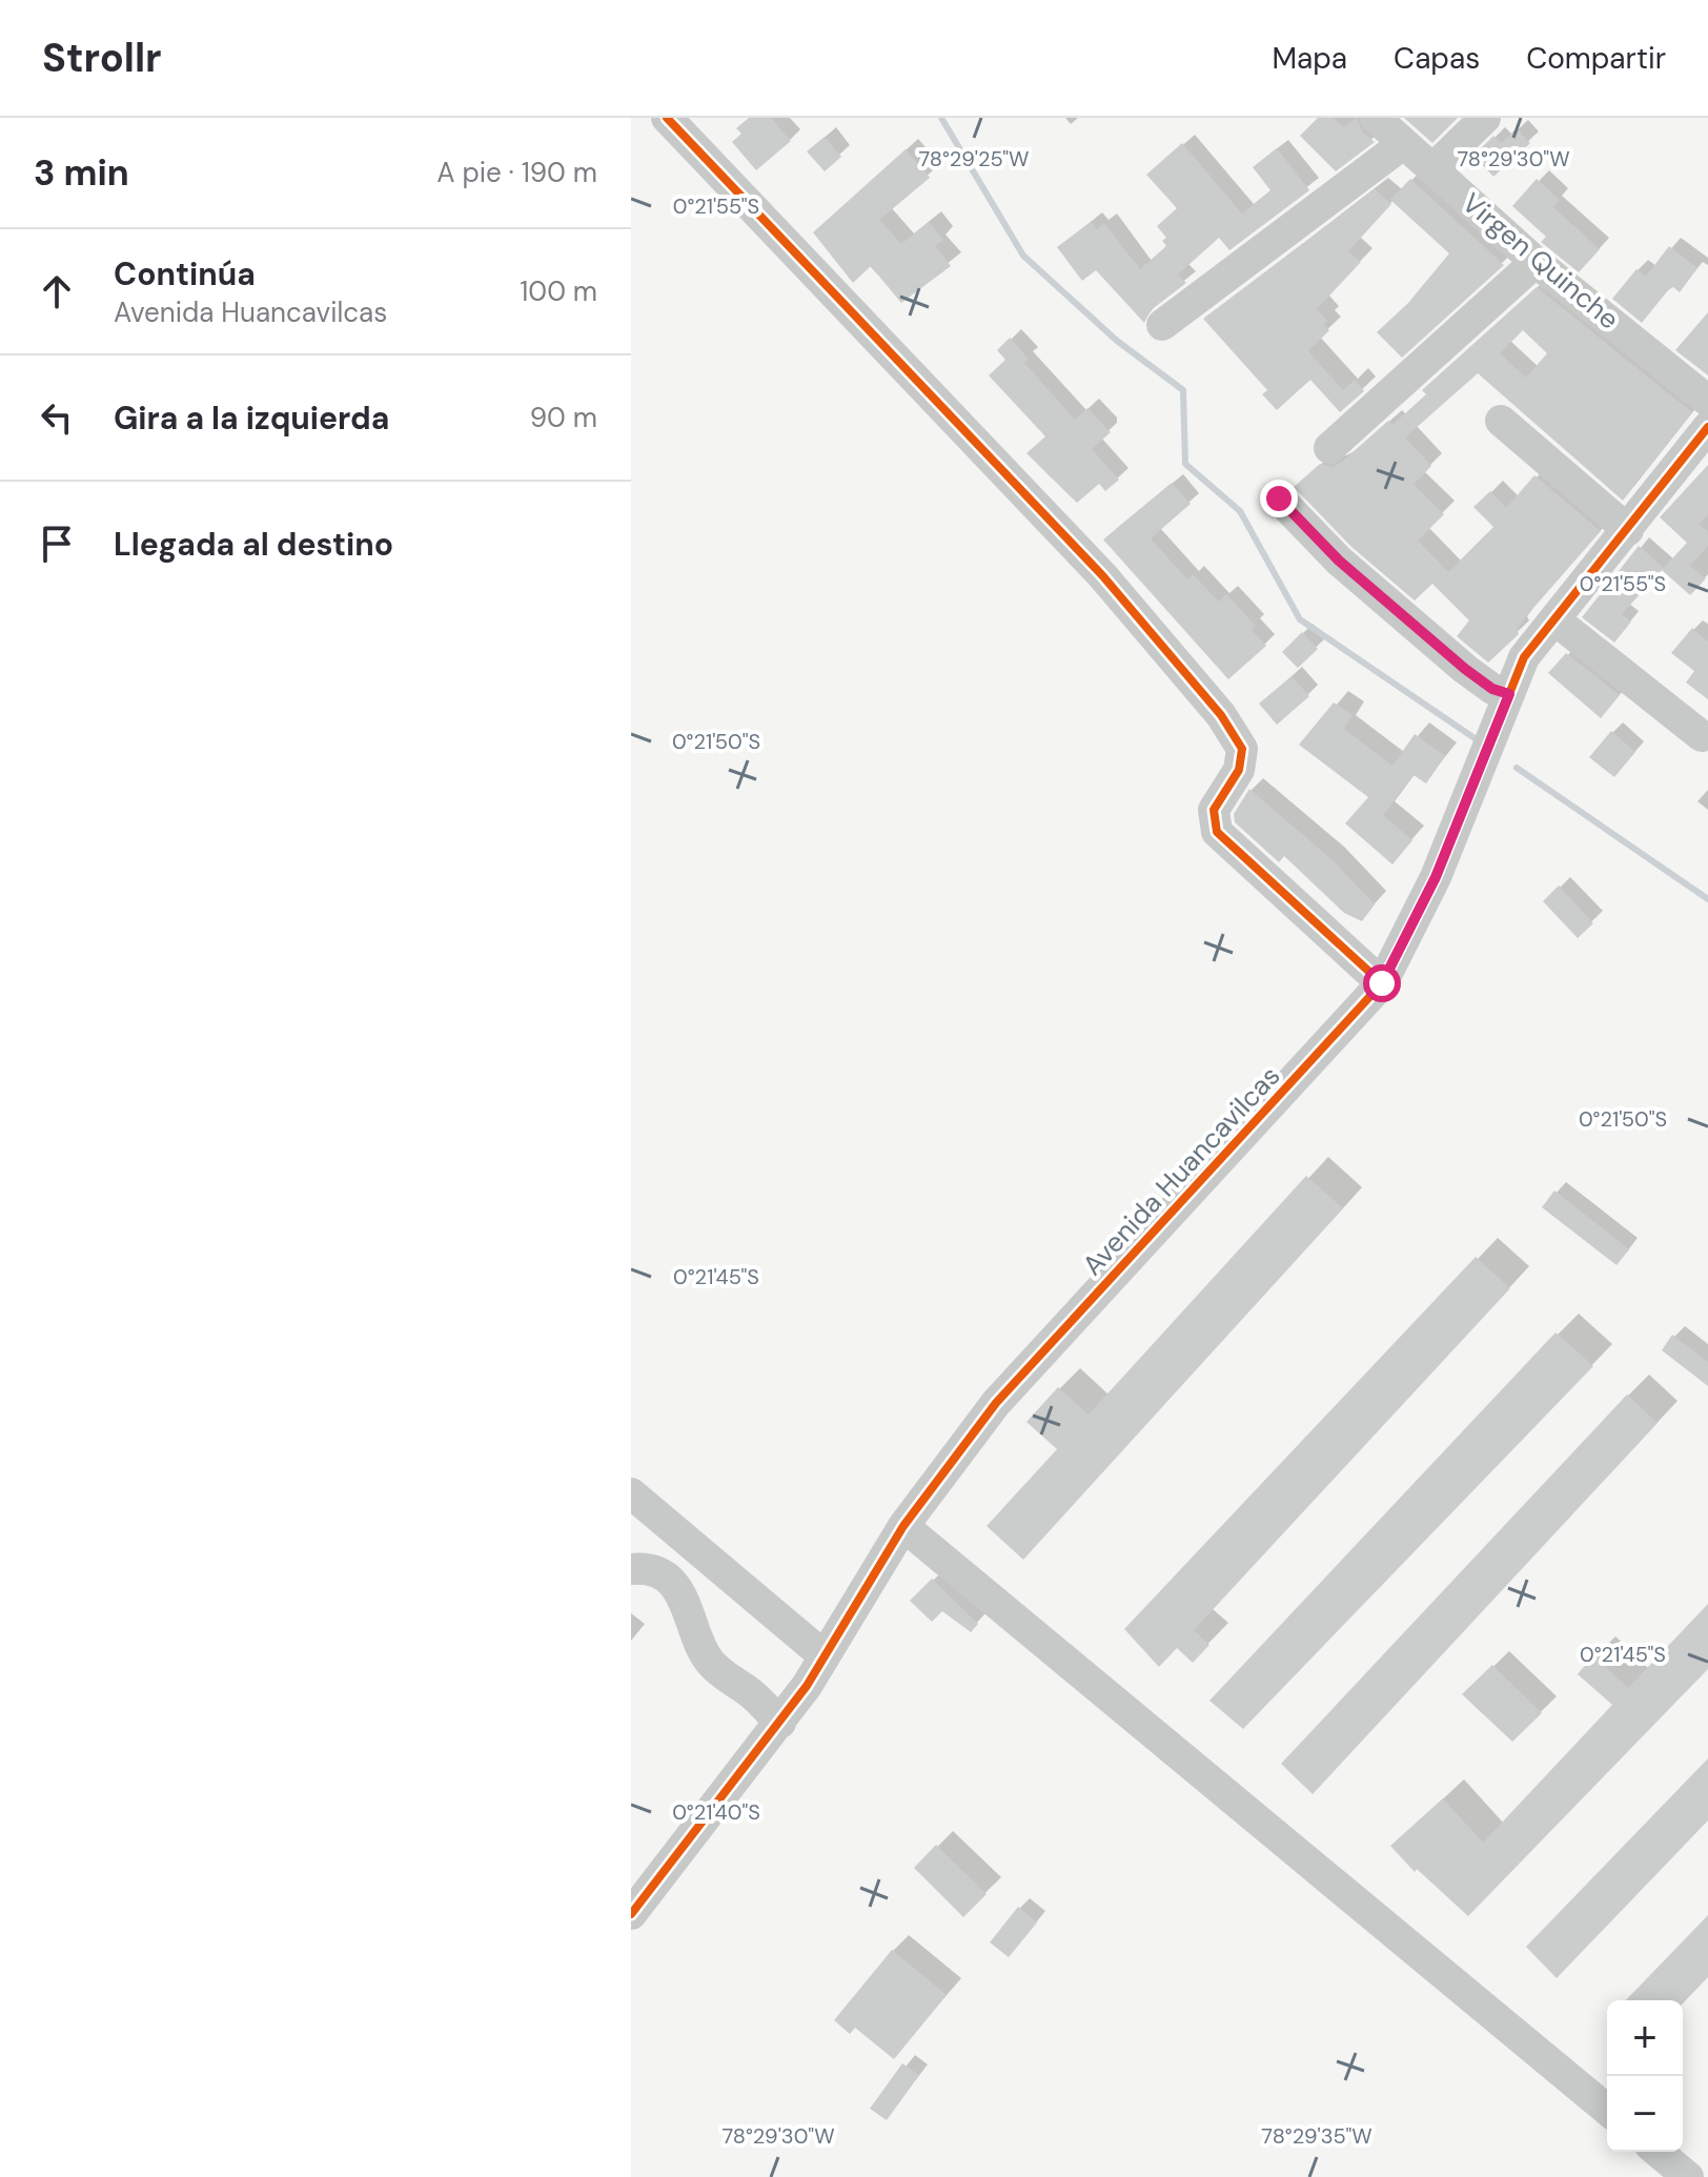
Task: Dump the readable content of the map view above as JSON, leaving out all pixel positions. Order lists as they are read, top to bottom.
{
  "streets": {
    "street": ["Virgen Quinche", "Avenida Huancavilcas"]
  },
  "page": {
    "header": "Strollr",
    "nav": ["Mapa", "Capas", "Compartir"],
    "heading": ["3 min", "A pie · 190 m"],
    "list": [
      ["Continúa", "Avenida Huancavilcas", "100 m"],
      ["Gira a la izquierda", "90 m"],
      "Llegada al destino"
    ],
    "map_buttons": ["+", "−"]
  },
  "coordinates": [
    "78°29'25\"W",
    "78°29'30\"W",
    "0°21'55\"S",
    "0°21'50\"S",
    "0°21'45\"S",
    "0°21'40\"S",
    "78°29'35\"W"
  ]
}
